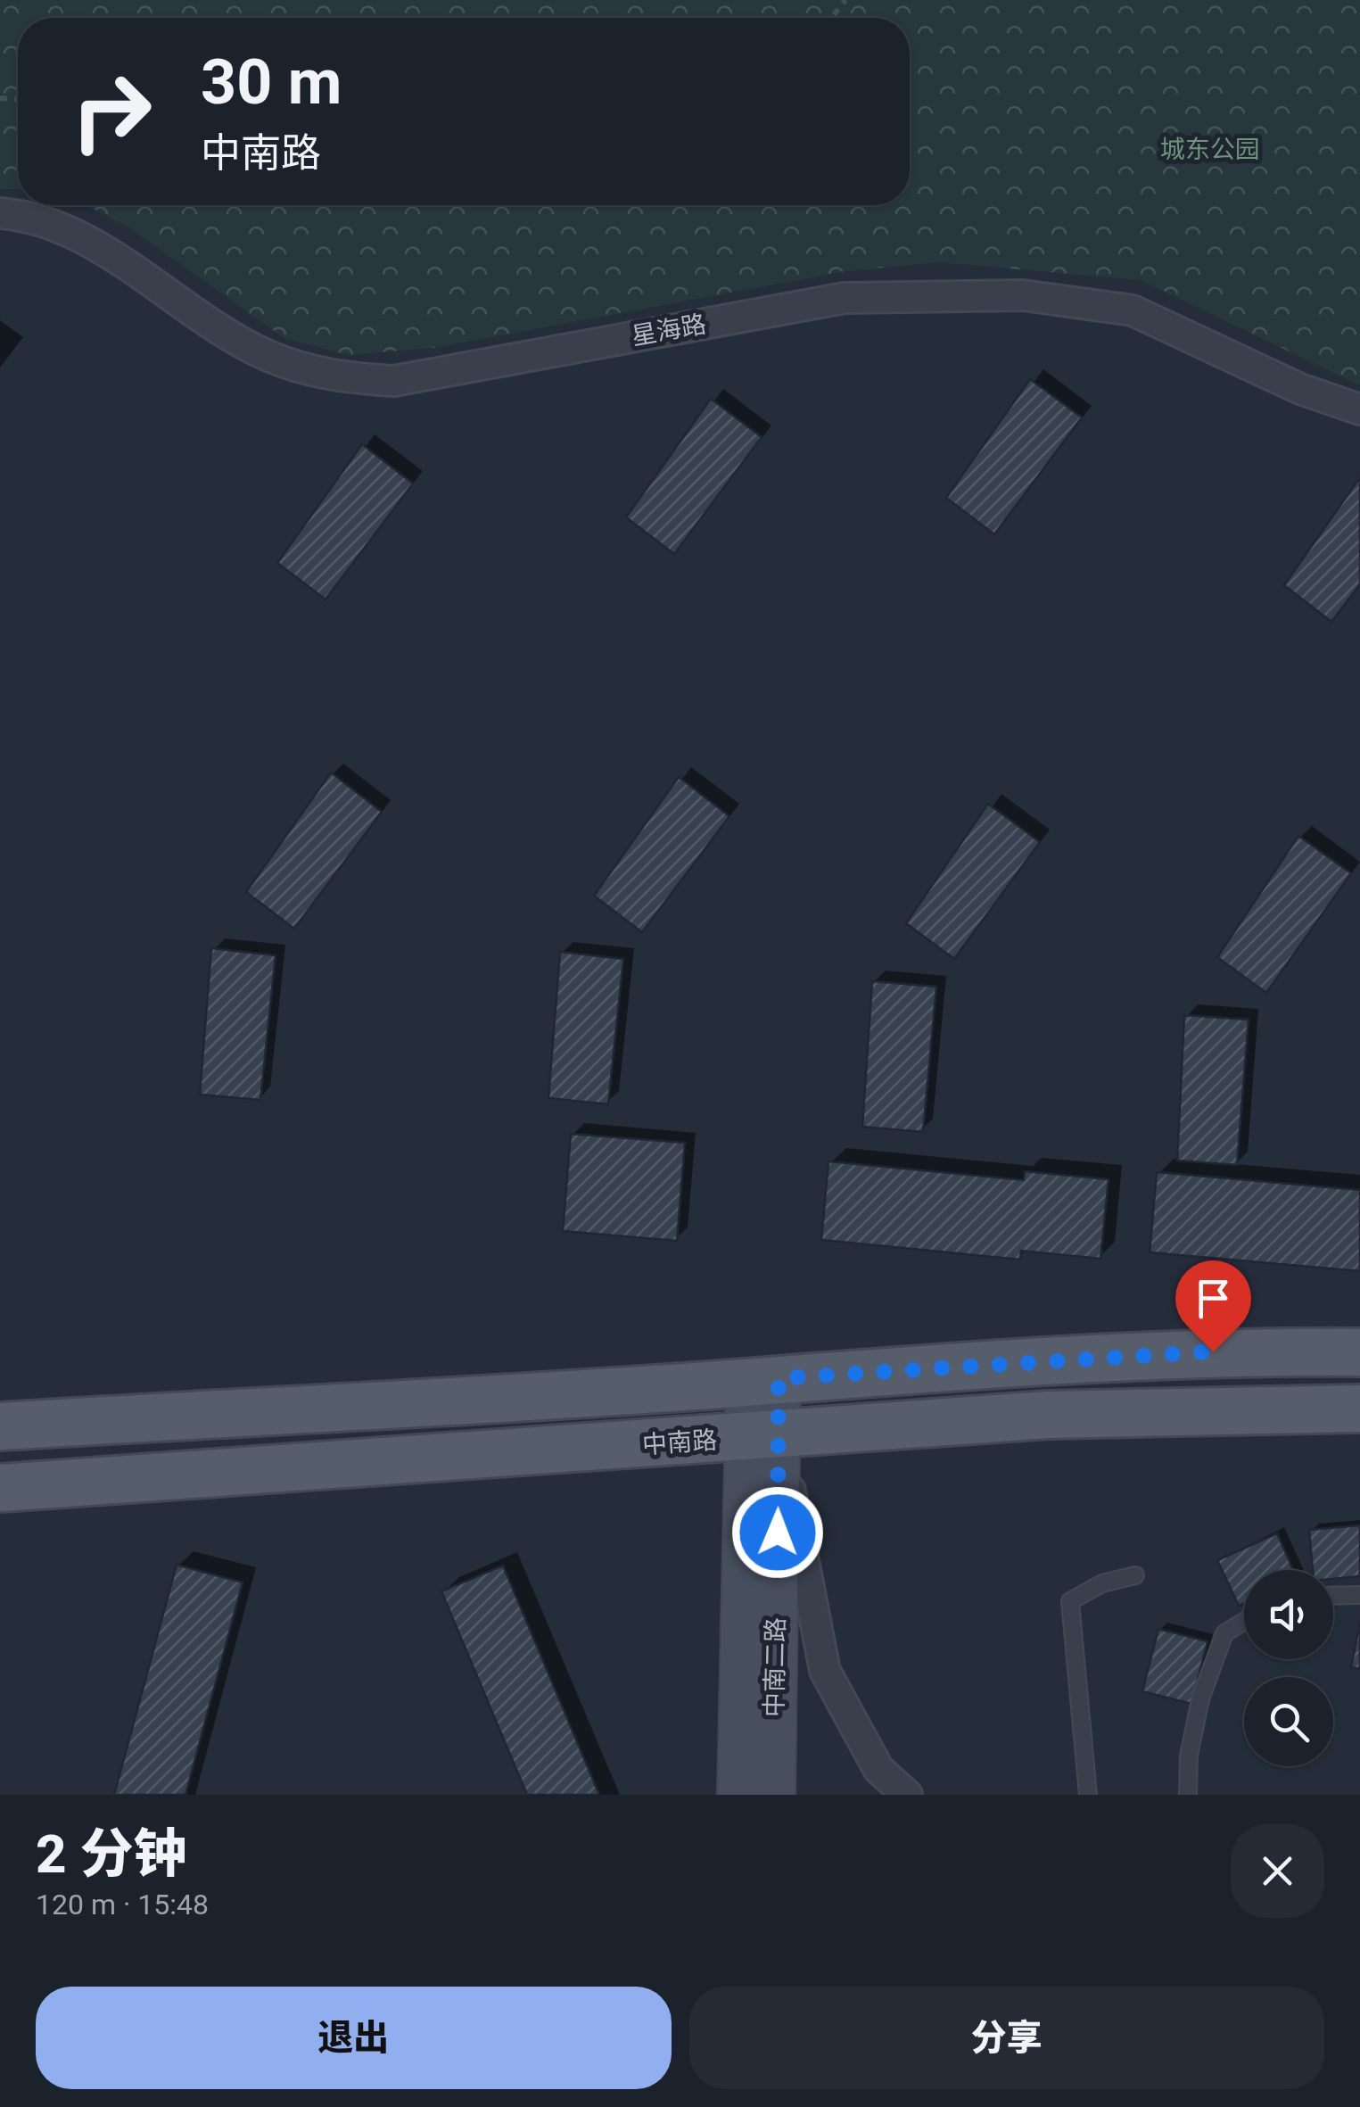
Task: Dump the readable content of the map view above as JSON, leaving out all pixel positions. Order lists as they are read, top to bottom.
{
  "streets": {
    "main road": ["中南路", "中南二路"],
    "street": ["星海路"]
  },
  "crossings": [
    ["中南路", "中南二路"]
  ],
  "parks": ["城东公园"],
  "page": {
    "turn": ["30 m", "中南路"],
    "heading": ["2 分钟", "120 m · 15:48"],
    "buttons": ["退出", "分享"]
  }
}
